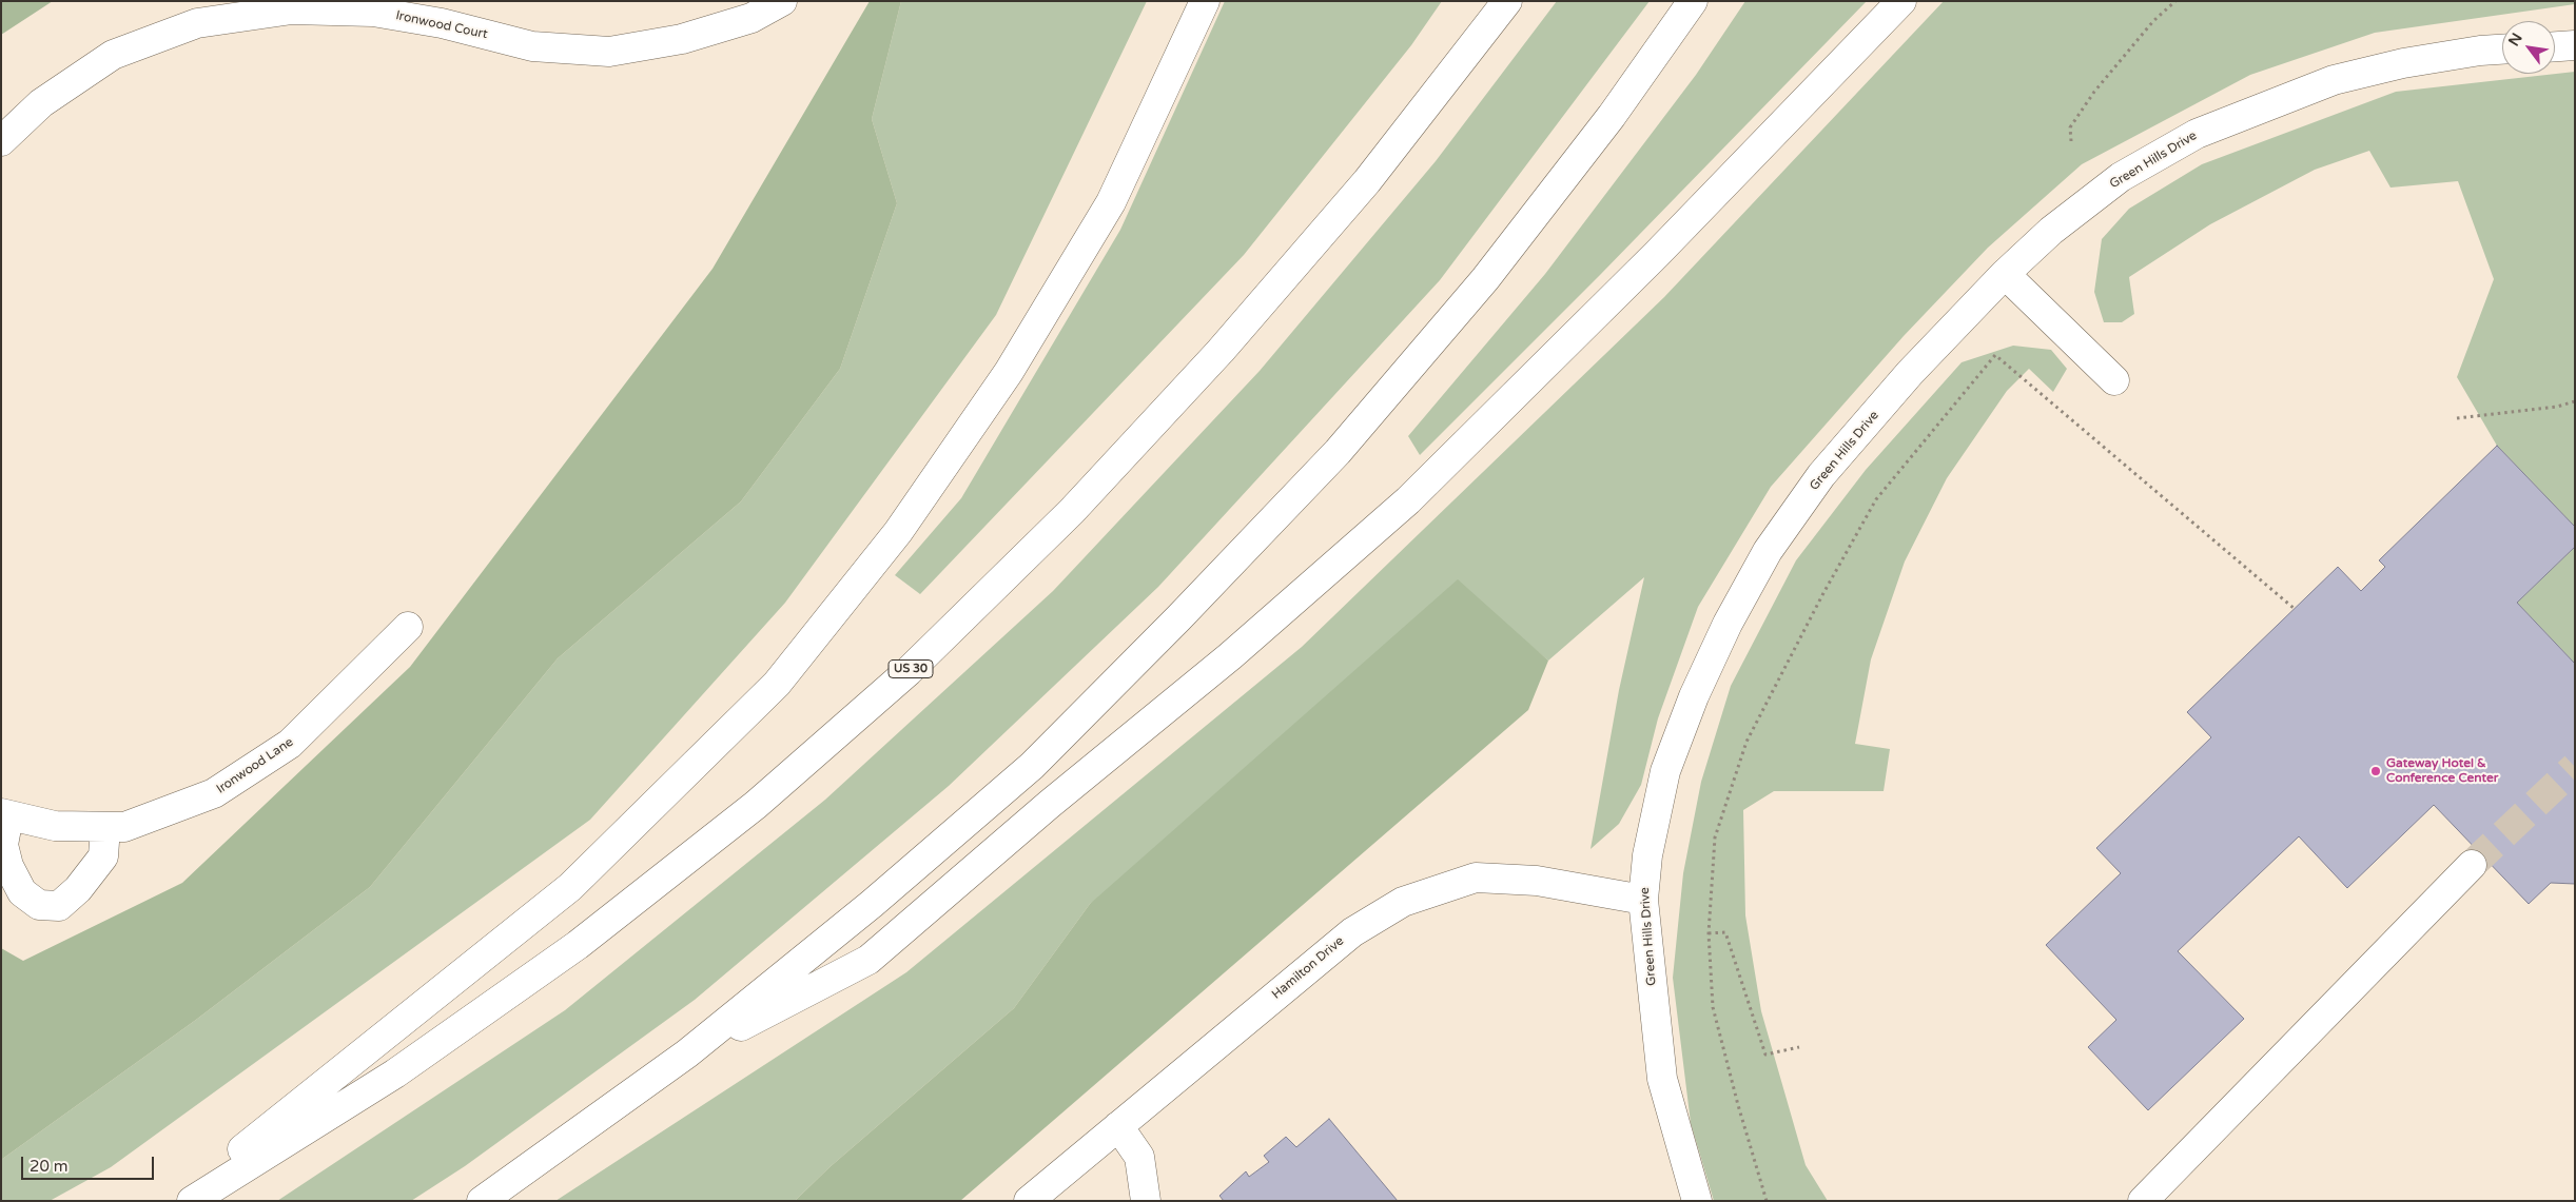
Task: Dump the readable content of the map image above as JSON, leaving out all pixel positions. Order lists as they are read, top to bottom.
{
  "streets": {
    "main road": [
      "Ironwood Court",
      "Green Hills Drive",
      "US 30",
      "Ironwood Lane",
      "Hamilton Drive"
    ]
  },
  "crossings": [
    ["Green Hills Drive", "Hamilton Drive"]
  ],
  "places": ["Gateway Hotel & Conference Center"],
  "scale_bar": "20 m",
  "north": "top left"
}
